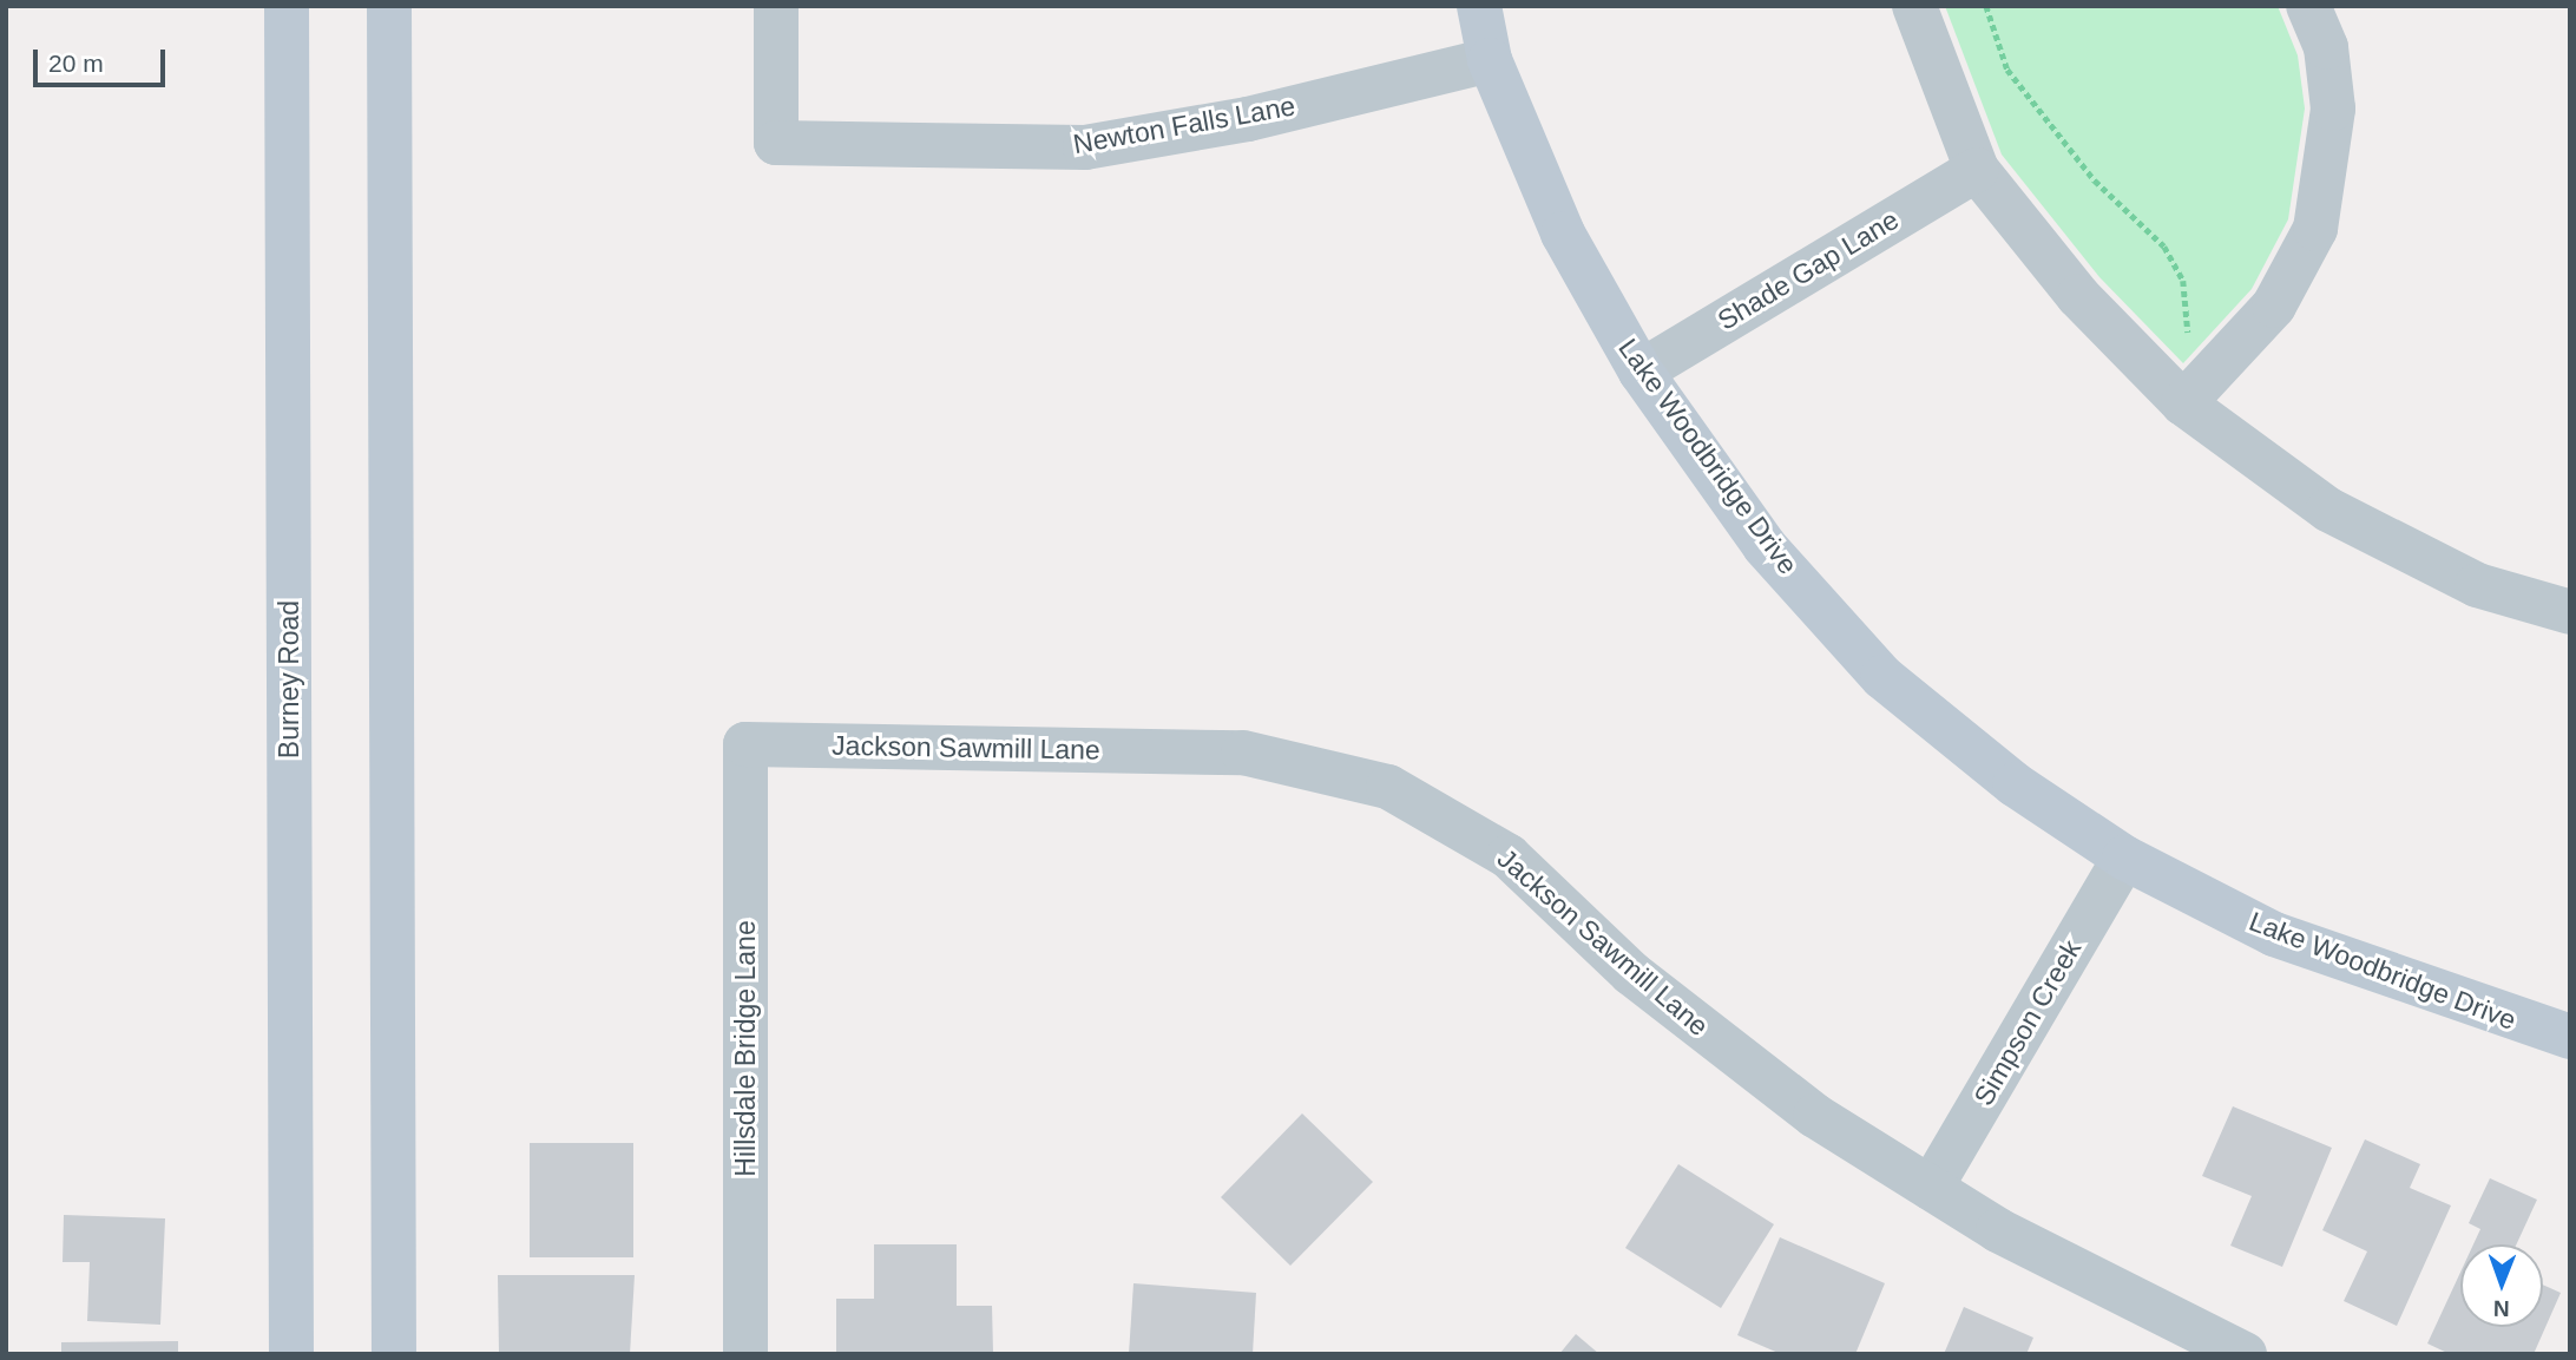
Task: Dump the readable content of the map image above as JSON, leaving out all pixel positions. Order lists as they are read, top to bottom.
{
  "streets": {
    "street": [
      "Newton Falls Lane",
      "Shade Gap Lane",
      "Lake Woodbridge Drive",
      "Burney Road",
      "Jackson Sawmill Lane",
      "Simpson Creek",
      "Hillsdale Bridge Lane"
    ]
  },
  "crossings": [
    ["Newton Falls Lane", "Lake Woodbridge Drive"],
    ["Shade Gap Lane", "Lake Woodbridge Drive"],
    ["Lake Woodbridge Drive", "Simpson Creek"],
    ["Jackson Sawmill Lane", "Simpson Creek"],
    ["Jackson Sawmill Lane", "Hillsdale Bridge Lane"]
  ],
  "scale_bar": "20 m",
  "north": "bottom"
}
